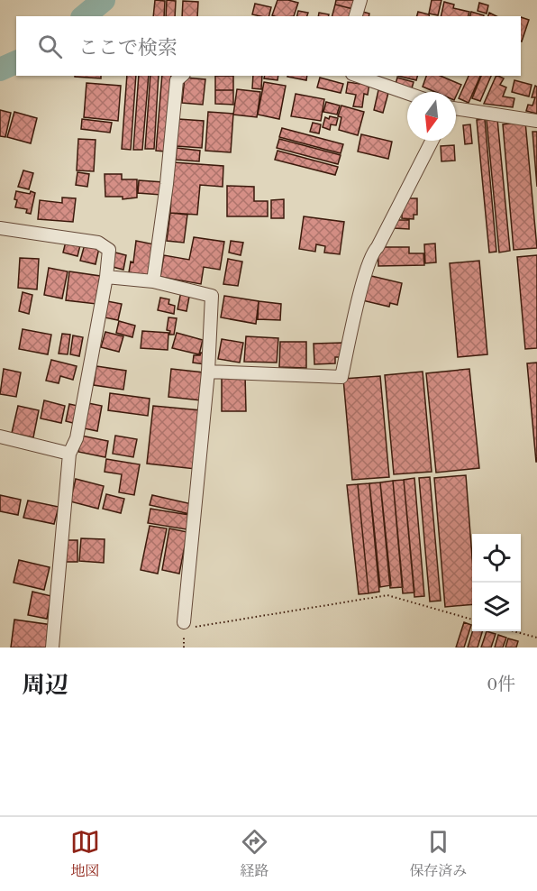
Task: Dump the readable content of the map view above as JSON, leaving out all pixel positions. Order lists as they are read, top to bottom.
{
  "north": "bottom",
  "page": {
    "search": "ここで検索",
    "heading": ["周辺", "0件"],
    "nav": ["地図", "経路", "保存済み"]
  }
}
